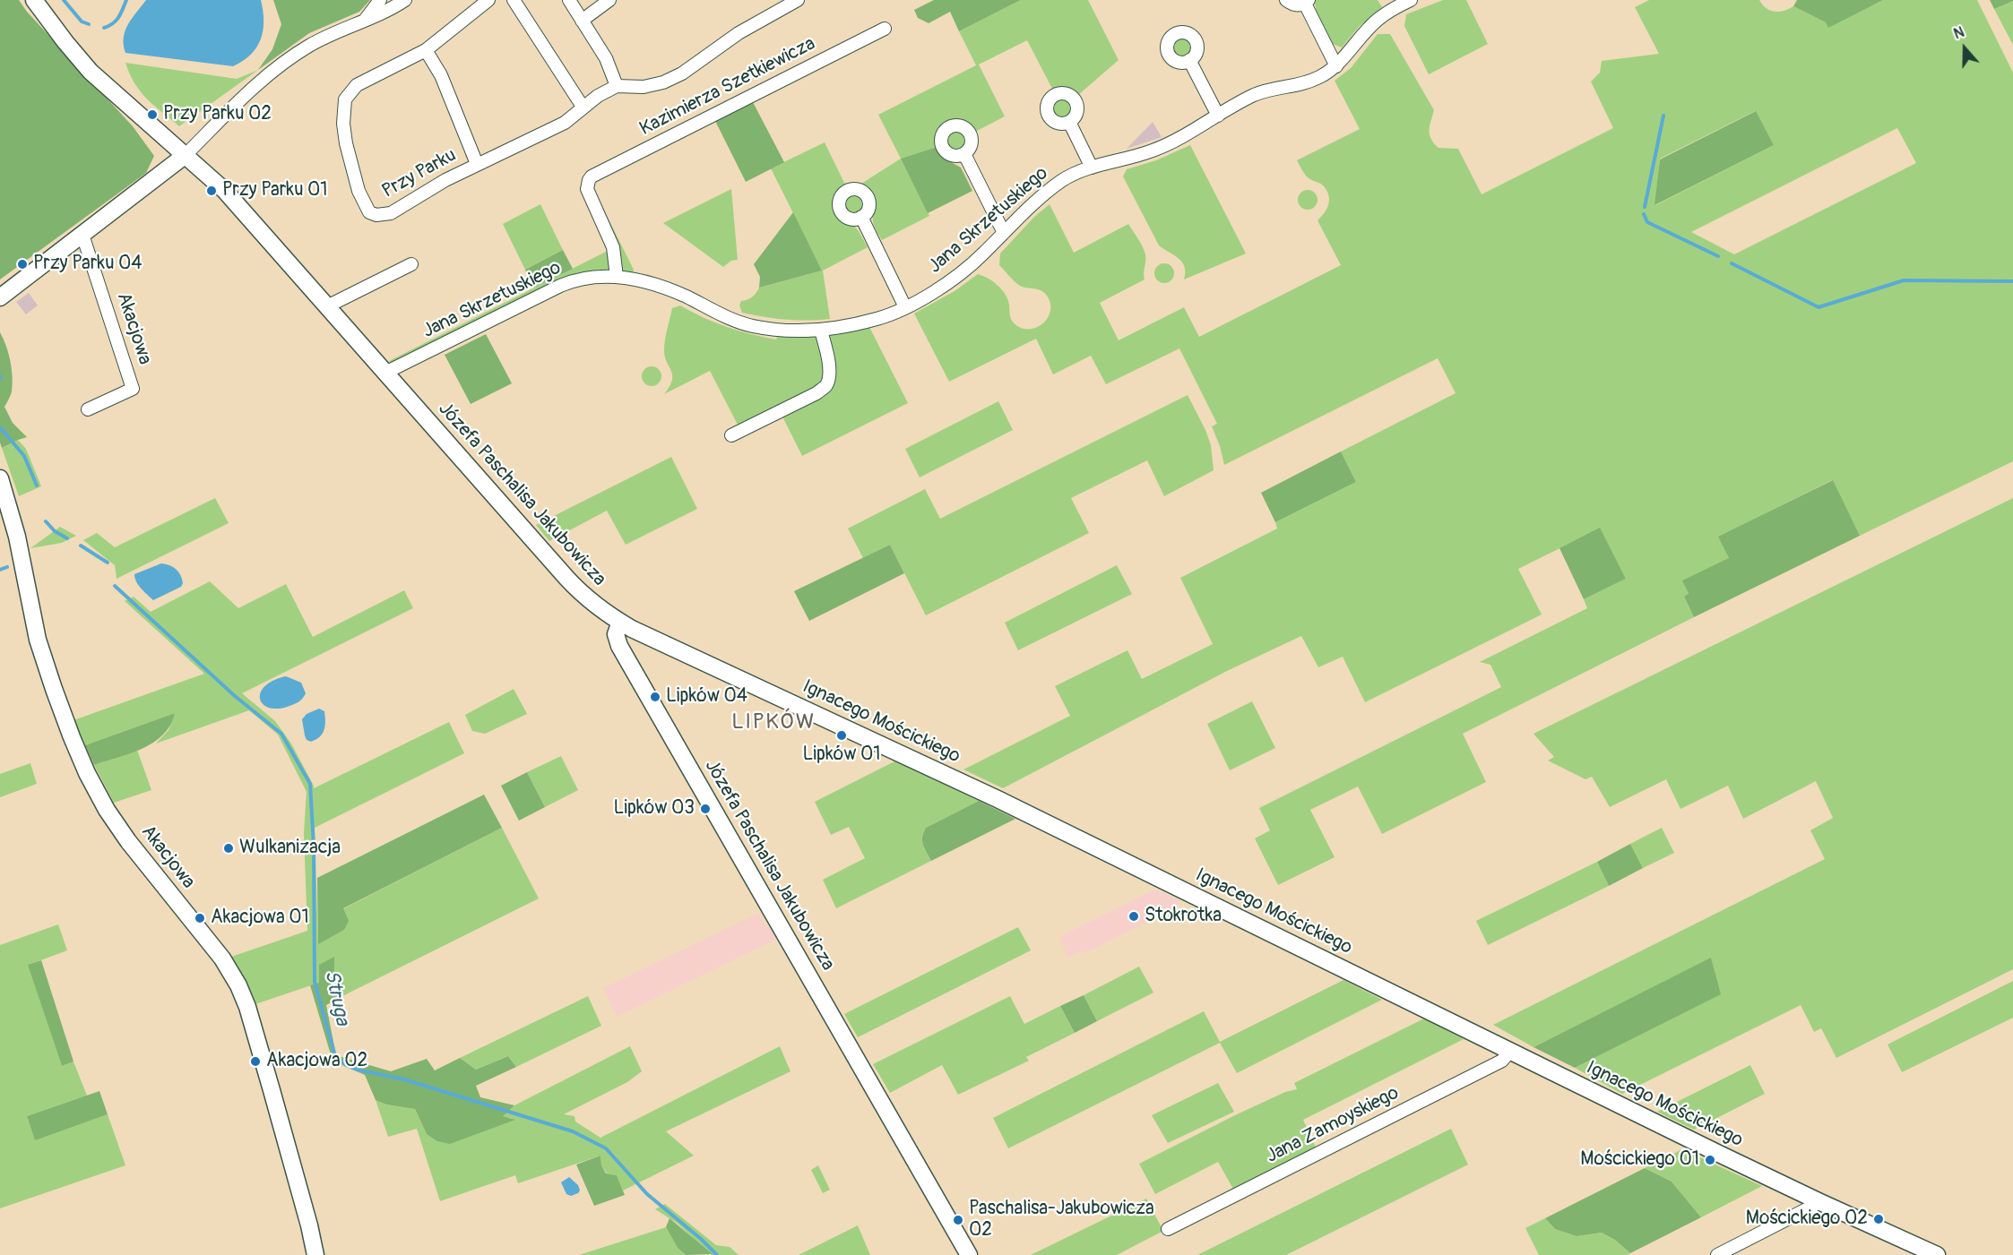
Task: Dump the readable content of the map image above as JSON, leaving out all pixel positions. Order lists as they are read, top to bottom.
{
  "streets": {
    "street": [
      "Kazimierza Szetkiewicza",
      "Przy Parku",
      "Jana Skrzetuskiego",
      "Akacjowa",
      "Józefa Paschalisa Jakubowicza",
      "Ignacego Mościckiego",
      "Jana Zamoyskiego"
    ]
  },
  "crossings": [
    ["Kazimierza Szetkiewicza", "Jana Skrzetuskiego"],
    ["Jana Skrzetuskiego", "Józefa Paschalisa Jakubowicza"],
    ["Józefa Paschalisa Jakubowicza", "Ignacego Mościckiego"],
    ["Ignacego Mościckiego", "Jana Zamoyskiego"]
  ],
  "districts": ["LIPKÓW"],
  "water": ["Struga"],
  "places": [
    "Przy Parku 02",
    "Przy Parku 01",
    "Przy Parku 04",
    "Lipków 04",
    "Lipków 01",
    "Lipków 03",
    "Wulkanizacja",
    "Stokrotka",
    "Akacjowa 01",
    "Akacjowa 02",
    "Mościckiego 01",
    "Mościckiego 02",
    "Paschalisa-Jakubowicza 02"
  ],
  "north": "top"
}
